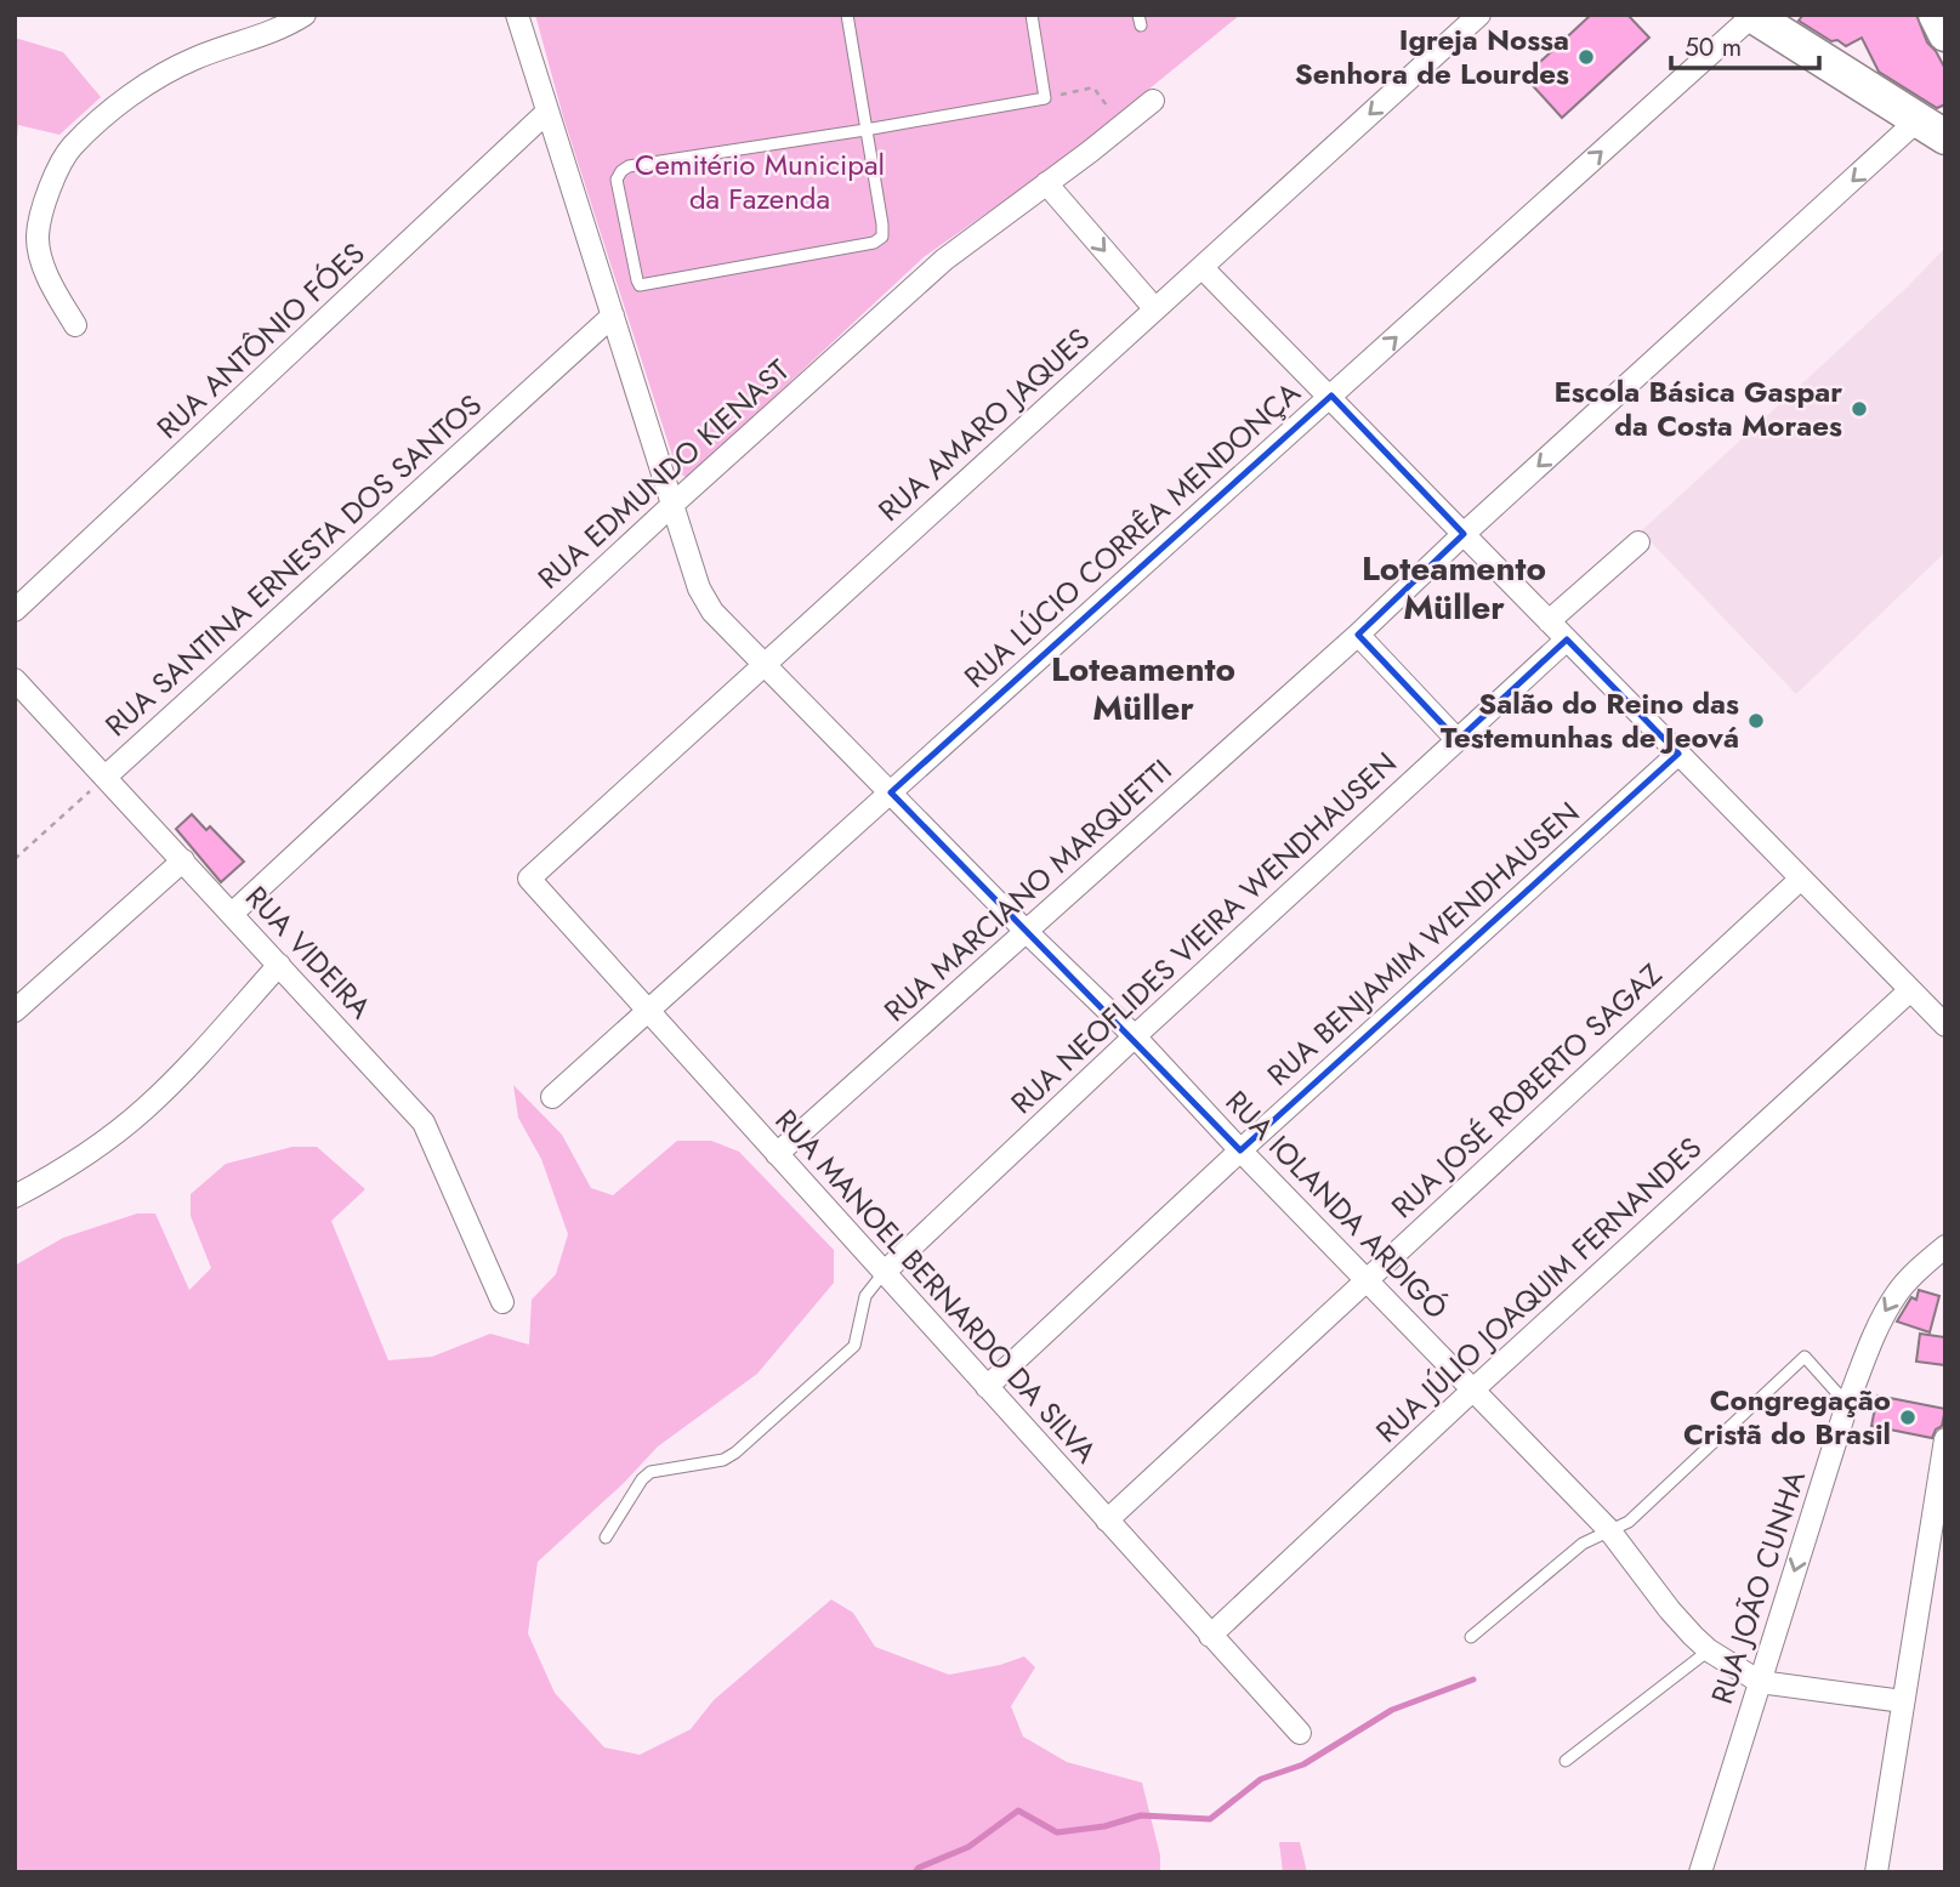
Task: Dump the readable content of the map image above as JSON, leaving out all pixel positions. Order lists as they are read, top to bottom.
{
  "streets": {
    "street": [
      "RUA ANTÔNIO FÓES",
      "RUA AMARO JAQUES",
      "RUA EDMUNDO KIENAST",
      "RUA LÚCIO CORRÊA MENDONÇA",
      "RUA SANTINA ERNESTA DOS SANTOS",
      "RUA MARCIANO MARQUETTI",
      "RUA NEOFLIDES VIEIRA WENDHAUSEN",
      "RUA BENJAMIM WENDHAUSEN",
      "RUA VIDEIRA",
      "RUA JOSÉ ROBERTO SAGAZ",
      "RUA IOLANDA ARDIGÓ",
      "RUA MANOEL BERNARDO DA SILVA",
      "RUA JÚLIO JOAQUIM FERNANDES",
      "RUA JOÃO CUNHA"
    ]
  },
  "crossings": [
    ["RUA ANTÔNIO FÓES", "RUA IOLANDA ARDIGÓ"],
    ["RUA AMARO JAQUES", "RUA IOLANDA ARDIGÓ"],
    ["RUA AMARO JAQUES", "RUA MANOEL BERNARDO DA SILVA"],
    ["RUA EDMUNDO KIENAST", "RUA VIDEIRA"],
    ["RUA EDMUNDO KIENAST", "RUA IOLANDA ARDIGÓ"],
    ["RUA LÚCIO CORRÊA MENDONÇA", "RUA IOLANDA ARDIGÓ"],
    ["RUA LÚCIO CORRÊA MENDONÇA", "RUA MANOEL BERNARDO DA SILVA"],
    ["RUA SANTINA ERNESTA DOS SANTOS", "RUA VIDEIRA"],
    ["RUA SANTINA ERNESTA DOS SANTOS", "RUA IOLANDA ARDIGÓ"],
    ["RUA MARCIANO MARQUETTI", "RUA IOLANDA ARDIGÓ"],
    ["RUA MARCIANO MARQUETTI", "RUA MANOEL BERNARDO DA SILVA"],
    ["RUA NEOFLIDES VIEIRA WENDHAUSEN", "RUA IOLANDA ARDIGÓ"],
    ["RUA NEOFLIDES VIEIRA WENDHAUSEN", "RUA MANOEL BERNARDO DA SILVA"],
    ["RUA BENJAMIM WENDHAUSEN", "RUA IOLANDA ARDIGÓ"],
    ["RUA BENJAMIM WENDHAUSEN", "RUA MANOEL BERNARDO DA SILVA"],
    ["RUA JOSÉ ROBERTO SAGAZ", "RUA IOLANDA ARDIGÓ"],
    ["RUA JOSÉ ROBERTO SAGAZ", "RUA MANOEL BERNARDO DA SILVA"],
    ["RUA IOLANDA ARDIGÓ", "RUA JÚLIO JOAQUIM FERNANDES"],
    ["RUA IOLANDA ARDIGÓ", "RUA JOÃO CUNHA"],
    ["RUA MANOEL BERNARDO DA SILVA", "RUA JÚLIO JOAQUIM FERNANDES"]
  ],
  "one_way": ["RUA LÚCIO CORRÊA MENDONÇA", "RUA MARCIANO MARQUETTI"],
  "districts": ["Loteamento Müller", "Loteamento Müller"],
  "parks": ["Cemitério Municipal da Fazenda"],
  "places": [
    "Igreja Nossa Senhora de Lourdes",
    "Escola Básica Gaspar da Costa Moraes",
    "Salão do Reino das Testemunhas de Jeová",
    "Congregação Cristã do Brasil"
  ],
  "scale_bar": "50 m"
}
